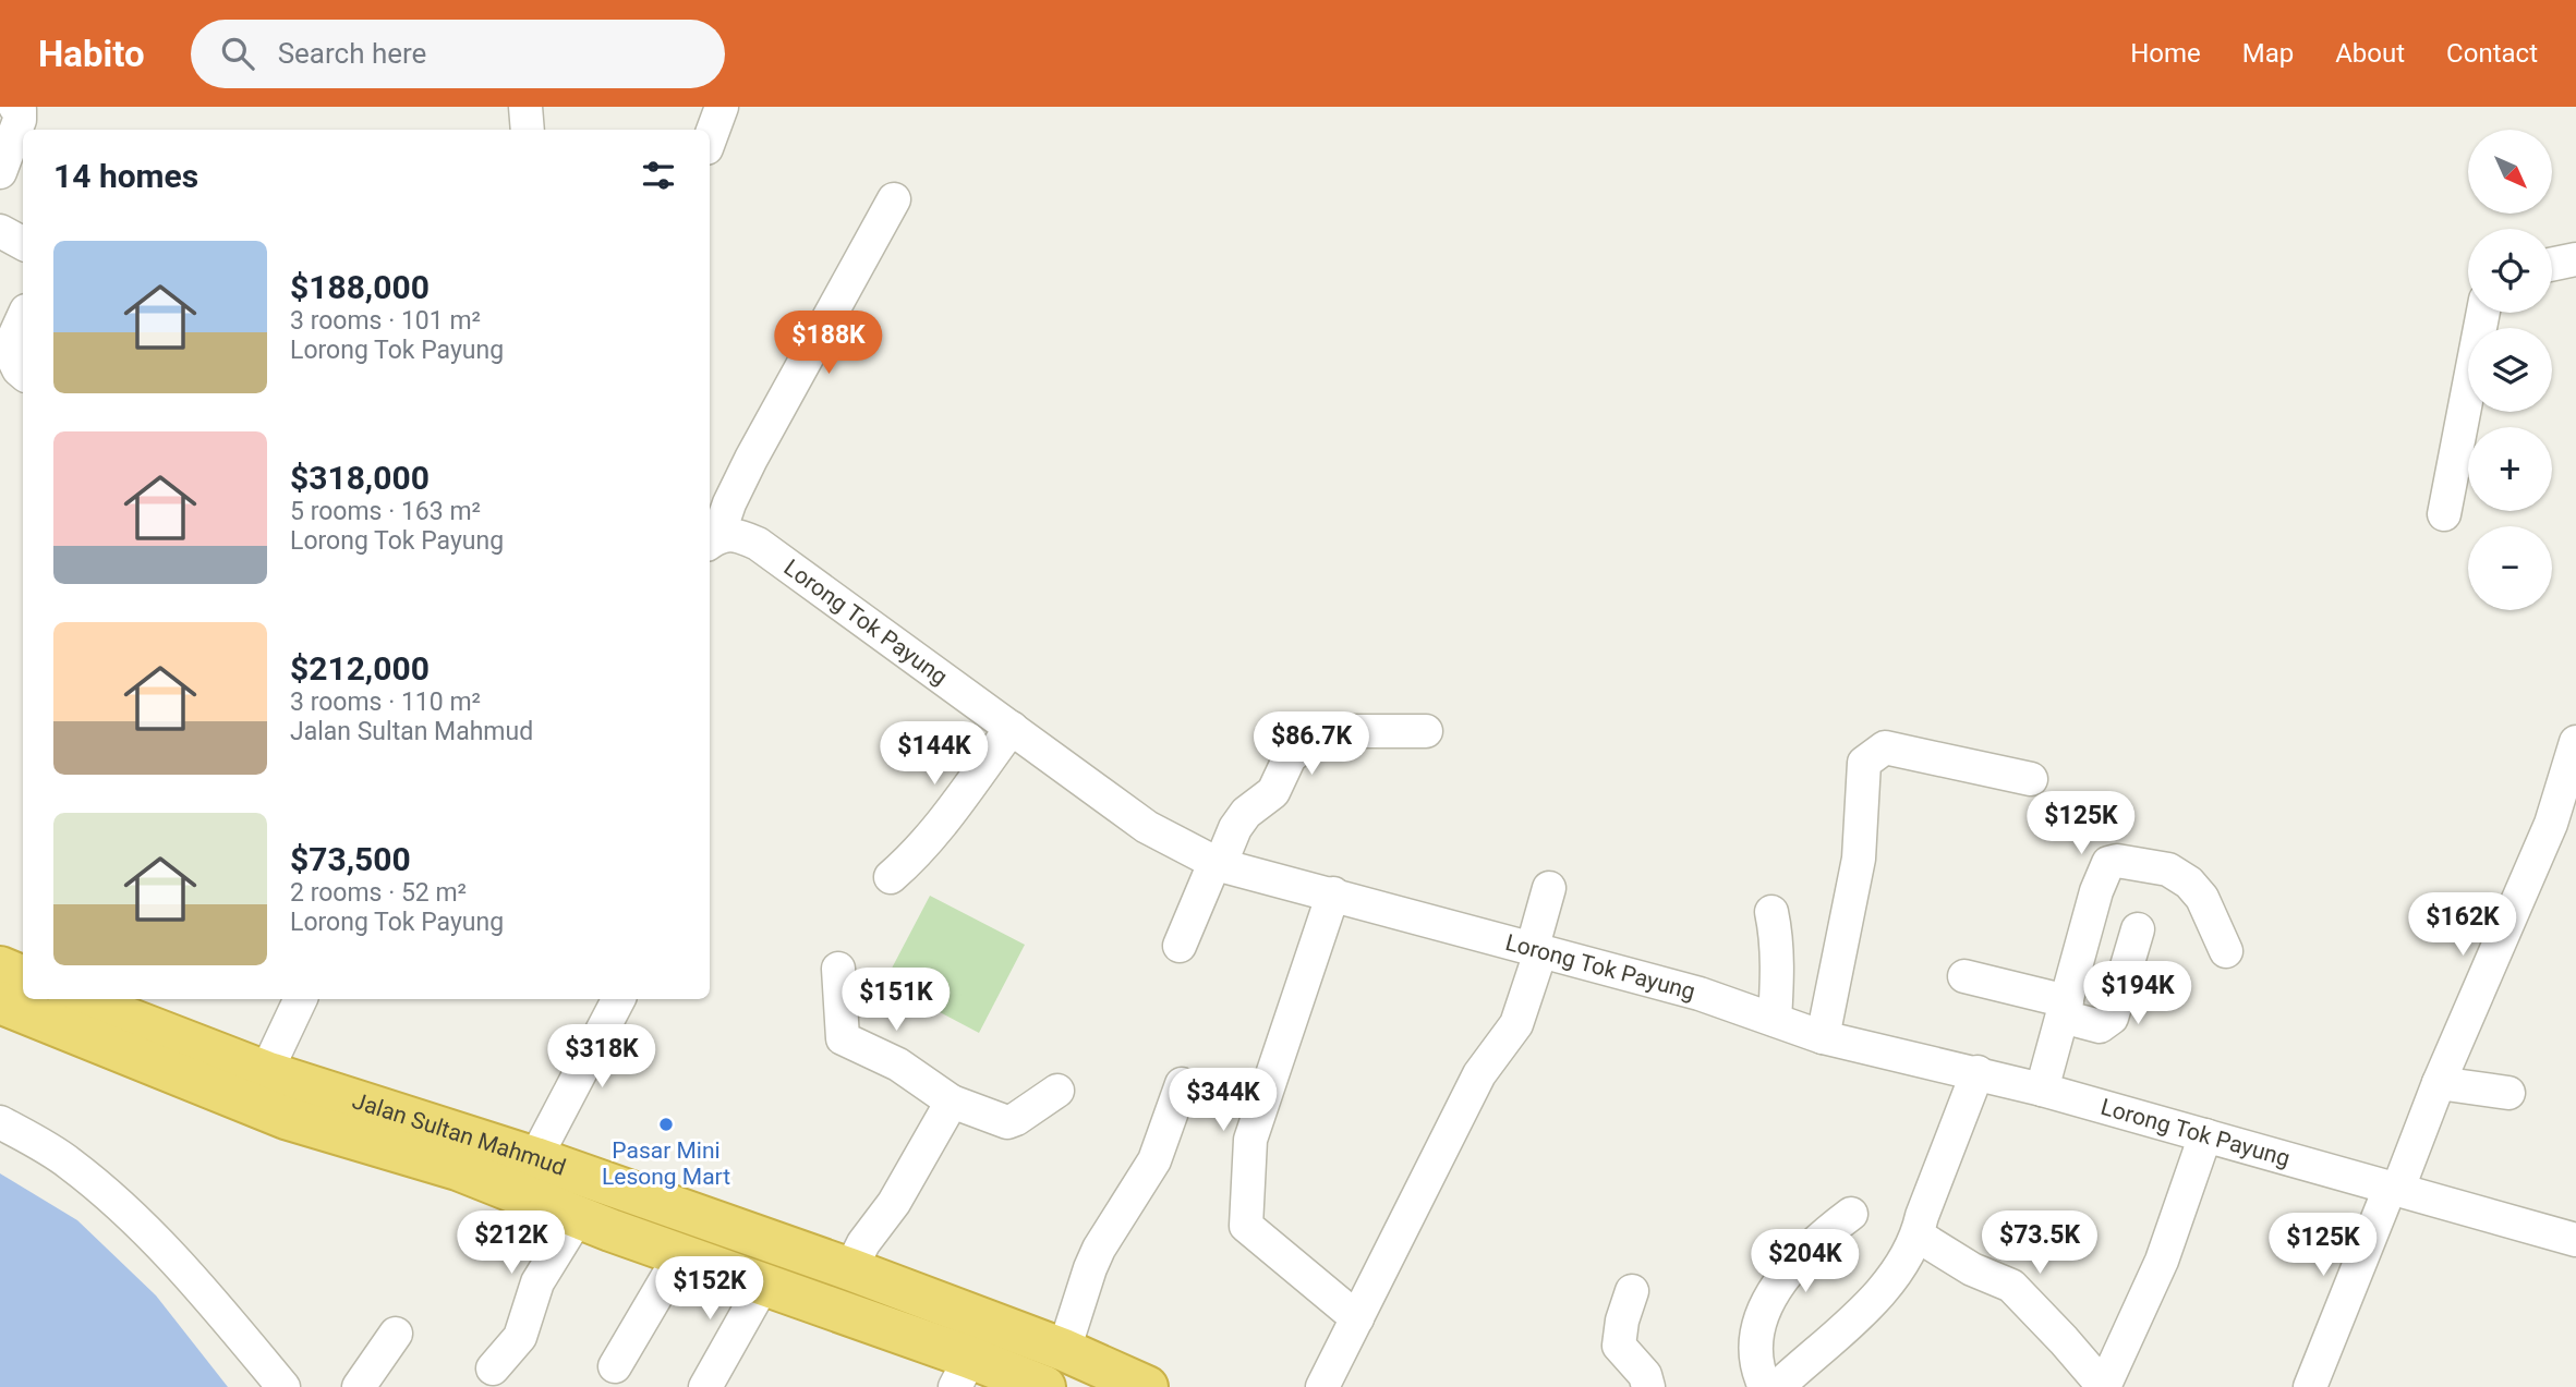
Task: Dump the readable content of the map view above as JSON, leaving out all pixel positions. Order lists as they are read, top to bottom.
{
  "streets": {
    "highway": ["Jalan Sultan Mahmud"],
    "street": ["Lorong Tok Payung"]
  },
  "places": ["Pasar Mini Lesong Mart"],
  "north": "bottom right",
  "page": {
    "header": "Habito",
    "search": "Search here",
    "nav": [
      "Home",
      "Map",
      "About",
      "Contact"
    ],
    "map_buttons": ["+", "−"],
    "heading": "14 homes",
    "list": [
      {
        "name": "$188,000",
        "note": "3 rooms · 101 m² · Lorong Tok Payung"
      },
      {
        "name": "$318,000",
        "note": "5 rooms · 163 m² · Lorong Tok Payung"
      },
      {
        "name": "$212,000",
        "note": "3 rooms · 110 m² · Jalan Sultan Mahmud"
      },
      {
        "name": "$73,500",
        "note": "2 rooms · 52 m² · Lorong Tok Payung"
      }
    ],
    "price": [
      "$188K",
      "$86.7K",
      "$144K",
      "$125K",
      "$162K",
      "$194K",
      "$151K",
      "$318K",
      "$344K",
      "$212K",
      "$73.5K",
      "$125K",
      "$204K",
      "$152K"
    ]
  }
}
